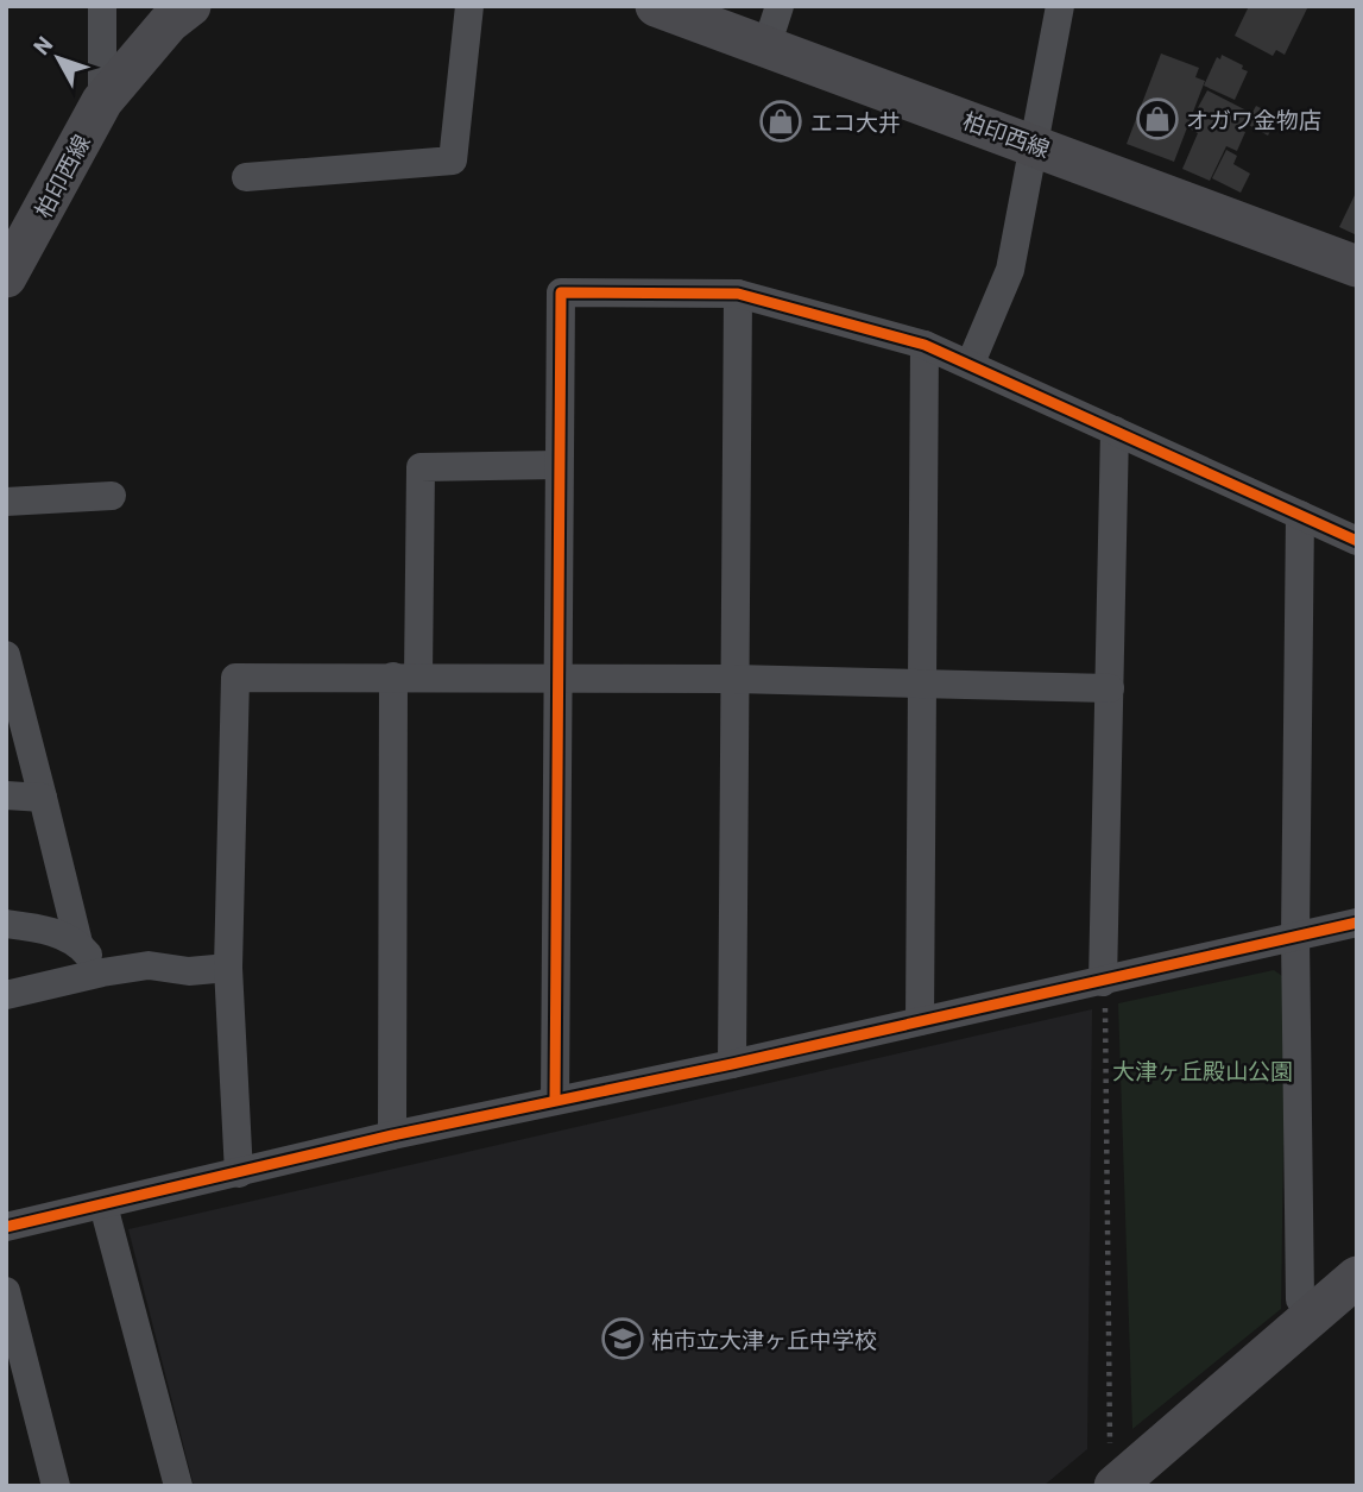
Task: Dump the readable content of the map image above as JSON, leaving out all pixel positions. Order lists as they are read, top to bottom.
{
  "streets": {
    "main road": ["柏印西線"]
  },
  "parks": ["大津ヶ丘殿山公園"],
  "places": {
    "shop": ["オガワ金物店", "エコ大井"],
    "school or university": ["柏市立大津ヶ丘中学校"]
  },
  "north": "top left"
}
